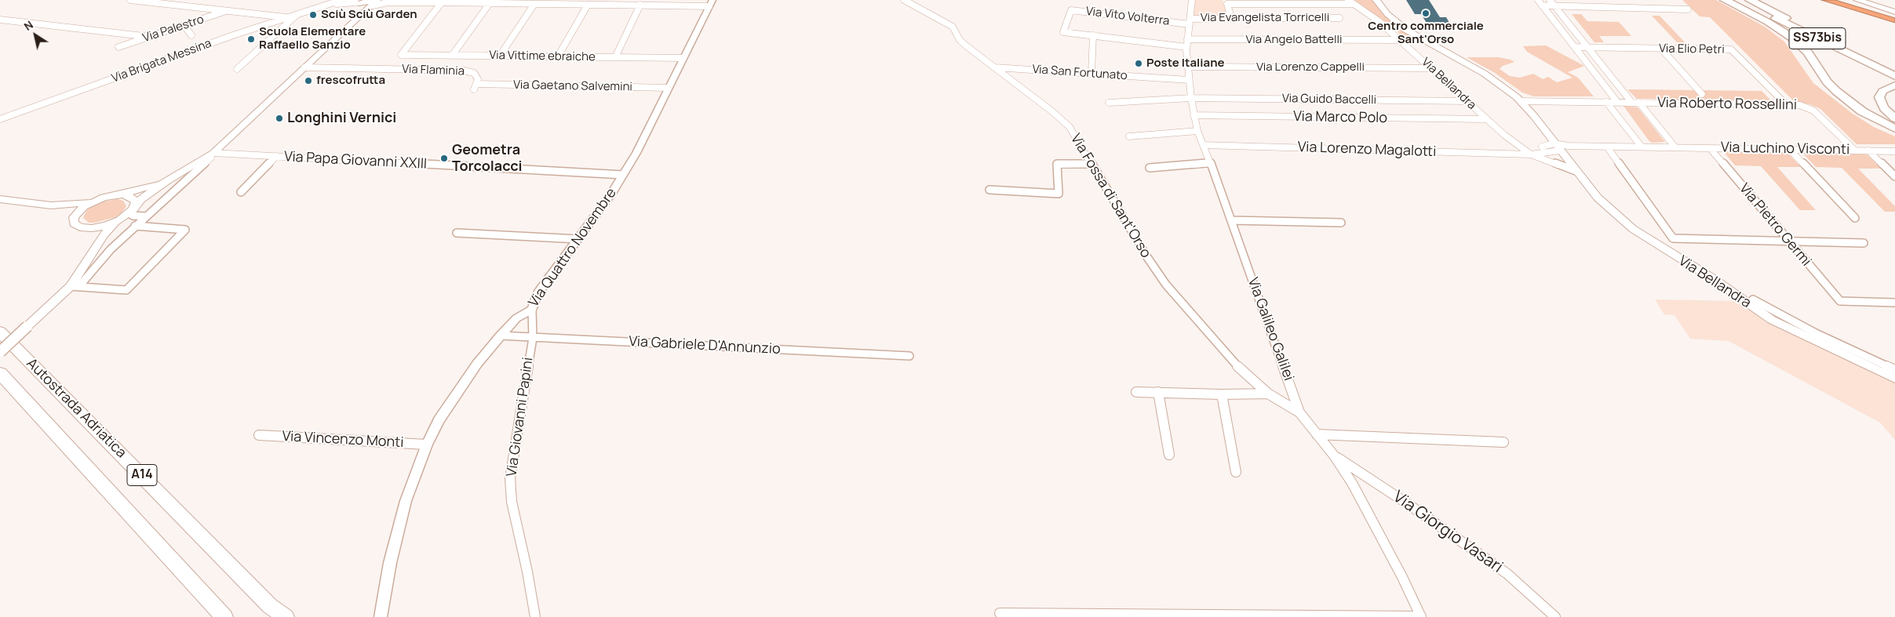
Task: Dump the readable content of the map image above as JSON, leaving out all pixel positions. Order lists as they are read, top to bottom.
{
  "streets": {
    "highway": ["SS73bis", "Autostrada Adriatica", "A14"],
    "main road": ["Via Bellandra"],
    "street": [
      "Via Vito Volterra",
      "Via Evangelista Torricelli",
      "Via Palestro",
      "Via Angelo Battelli",
      "Via Elio Petri",
      "Via Vittime ebraiche",
      "Via Brigata Messina",
      "Via Lorenzo Cappelli",
      "Via Flaminia",
      "Via San Fortunato",
      "Via Gaetano Salvemini",
      "Via Guido Baccelli",
      "Via Roberto Rossellini",
      "Via Marco Polo",
      "Via Luchino Visconti",
      "Via Lorenzo Magalotti",
      "Via Papa Giovanni XXIII",
      "Via Fossa di Sant'Orso",
      "Via Pietro Germi",
      "Via Quattro Novembre",
      "Via Galileo Galilei",
      "Via Gabriele D'Annunzio",
      "Via Giovanni Papini",
      "Via Vincenzo Monti",
      "Via Giorgio Vasari"
    ]
  },
  "crossings": [
    ["Via Vito Volterra", "Via Evangelista Torricelli"],
    ["Via Vito Volterra", "Via Galileo Galilei"],
    ["Via Evangelista Torricelli", "Via Galileo Galilei"],
    ["Via Angelo Battelli", "Via Bellandra"],
    ["Via Angelo Battelli", "Via Galileo Galilei"],
    ["Via Elio Petri", "Via Roberto Rossellini"],
    ["Via Vittime ebraiche", "Via Quattro Novembre"],
    ["Via Lorenzo Cappelli", "Via Bellandra"],
    ["Via Lorenzo Cappelli", "Via Galileo Galilei"],
    ["Via Flaminia", "Via Gaetano Salvemini"],
    ["Via San Fortunato", "Via Fossa di Sant'Orso"],
    ["Via San Fortunato", "Via Galileo Galilei"],
    ["Via Bellandra", "Via Guido Baccelli"],
    ["Via Bellandra", "Via Roberto Rossellini"],
    ["Via Bellandra", "Via Marco Polo"],
    ["Via Bellandra", "Via Luchino Visconti"],
    ["Via Bellandra", "Via Lorenzo Magalotti"],
    ["Via Gaetano Salvemini", "Via Quattro Novembre"],
    ["Via Guido Baccelli", "Via Galileo Galilei"],
    ["Via Roberto Rossellini", "Via Luchino Visconti"],
    ["Via Marco Polo", "Via Galileo Galilei"],
    ["Via Luchino Visconti", "Via Lorenzo Magalotti"],
    ["Via Luchino Visconti", "Via Pietro Germi"],
    ["Via Lorenzo Magalotti", "Via Galileo Galilei"],
    ["Via Papa Giovanni XXIII", "Via Quattro Novembre"],
    ["Via Fossa di Sant'Orso", "Via Galileo Galilei"],
    ["Via Quattro Novembre", "Via Gabriele D'Annunzio"],
    ["Via Quattro Novembre", "Via Giovanni Papini"],
    ["Via Quattro Novembre", "Via Vincenzo Monti"],
    ["Via Galileo Galilei", "Via Giorgio Vasari"],
    ["Via Gabriele D'Annunzio", "Via Giovanni Papini"]
  ],
  "places": [
    "Centro commerciale Sant'Orso",
    "Sciù Sciù Garden",
    "Scuola Elementare Raffaello Sanzio",
    "Poste Italiane",
    "frescofrutta",
    "Longhini Vernici",
    "Geometra Torcolacci"
  ],
  "north": "top left"
}
